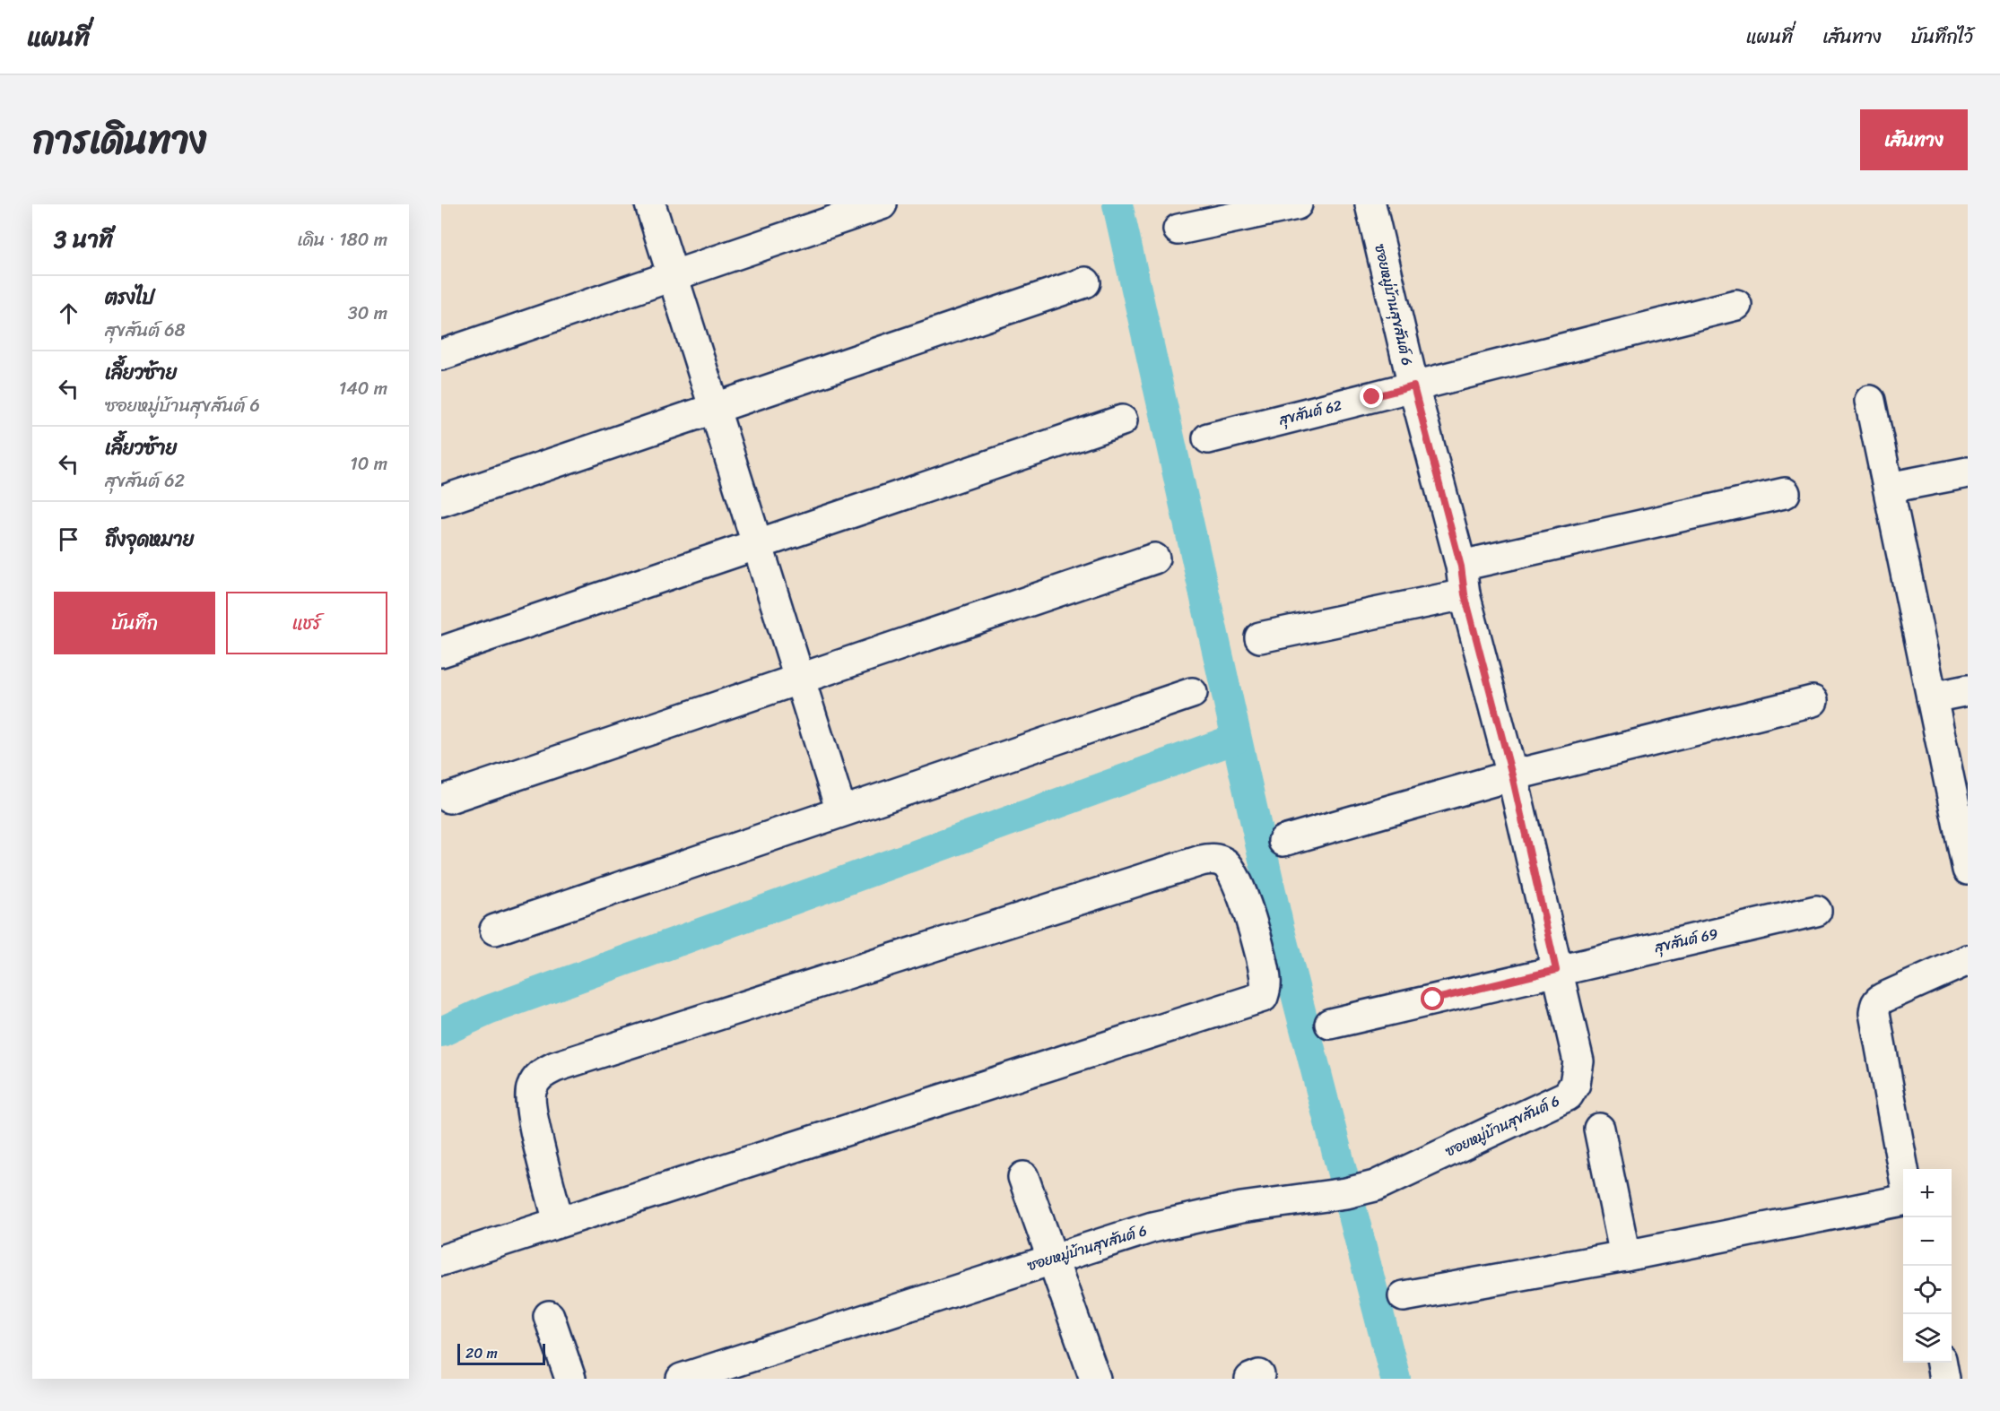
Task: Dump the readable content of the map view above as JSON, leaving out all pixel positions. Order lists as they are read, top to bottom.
{
  "streets": {
    "street": ["ซอยหมู่บ้านสุขสันต์ 6", "สุขสันต์ 62", "สุขสันต์ 69"]
  },
  "crossings": [
    ["ซอยหมู่บ้านสุขสันต์ 6", "สุขสันต์ 62"],
    ["ซอยหมู่บ้านสุขสันต์ 6", "สุขสันต์ 69"]
  ],
  "scale_bar": "20 m",
  "page": {
    "header": "แผนที่",
    "nav": ["แผนที่", "เส้นทาง", "บันทึกไว้"],
    "title": "การเดินทาง",
    "buttons": [
      "เส้นทาง",
      ["บันทึก", "แชร์"]
    ],
    "heading": ["3 นาที", "เดิน · 180 m"],
    "list": [
      ["ตรงไป", "สุขสันต์ 68", "30 m"],
      ["เลี้ยวซ้าย", "ซอยหมู่บ้านสุขสันต์ 6", "140 m"],
      ["เลี้ยวซ้าย", "สุขสันต์ 62", "10 m"],
      "ถึงจุดหมาย"
    ],
    "map_buttons": ["+", "−"],
    "scale": "20 m"
  }
}
